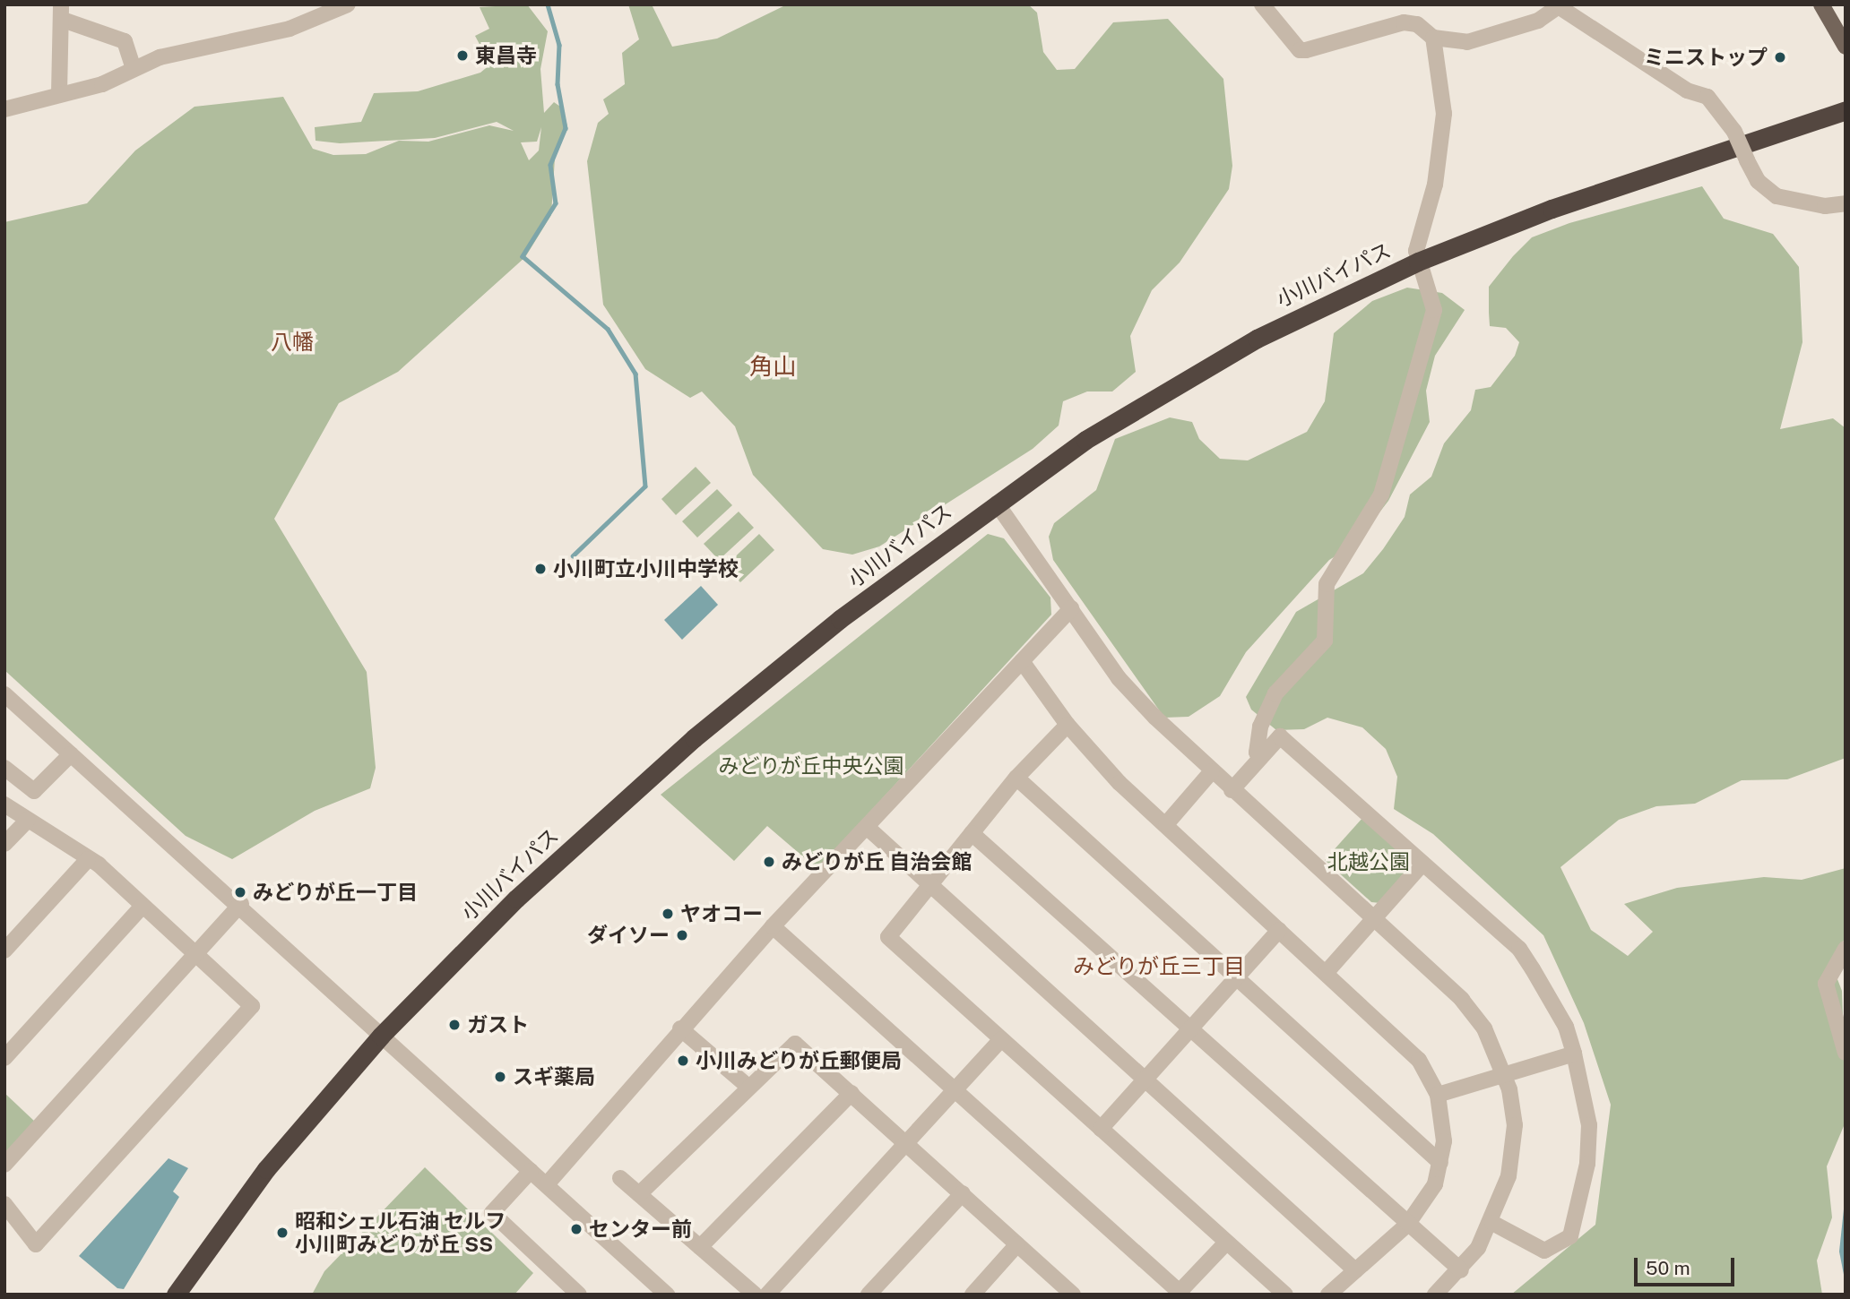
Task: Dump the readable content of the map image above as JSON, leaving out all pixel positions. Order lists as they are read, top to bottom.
{
  "streets": {
    "highway": ["小川バイパス"]
  },
  "districts": ["八幡", "角山", "みどりが丘三丁目"],
  "parks": ["みどりが丘中央公園", "北越公園"],
  "places": [
    "東昌寺",
    "ミニストップ",
    "小川町立小川中学校",
    "みどりが丘 自治会館",
    "みどりが丘一丁目",
    "ヤオコー",
    "ダイソー",
    "ガスト",
    "小川みどりが丘郵便局",
    "スギ薬局",
    "センター前",
    "昭和シェル石油 セルフ 小川町みどりが丘 SS"
  ],
  "scale_bar": "50 m"
}
